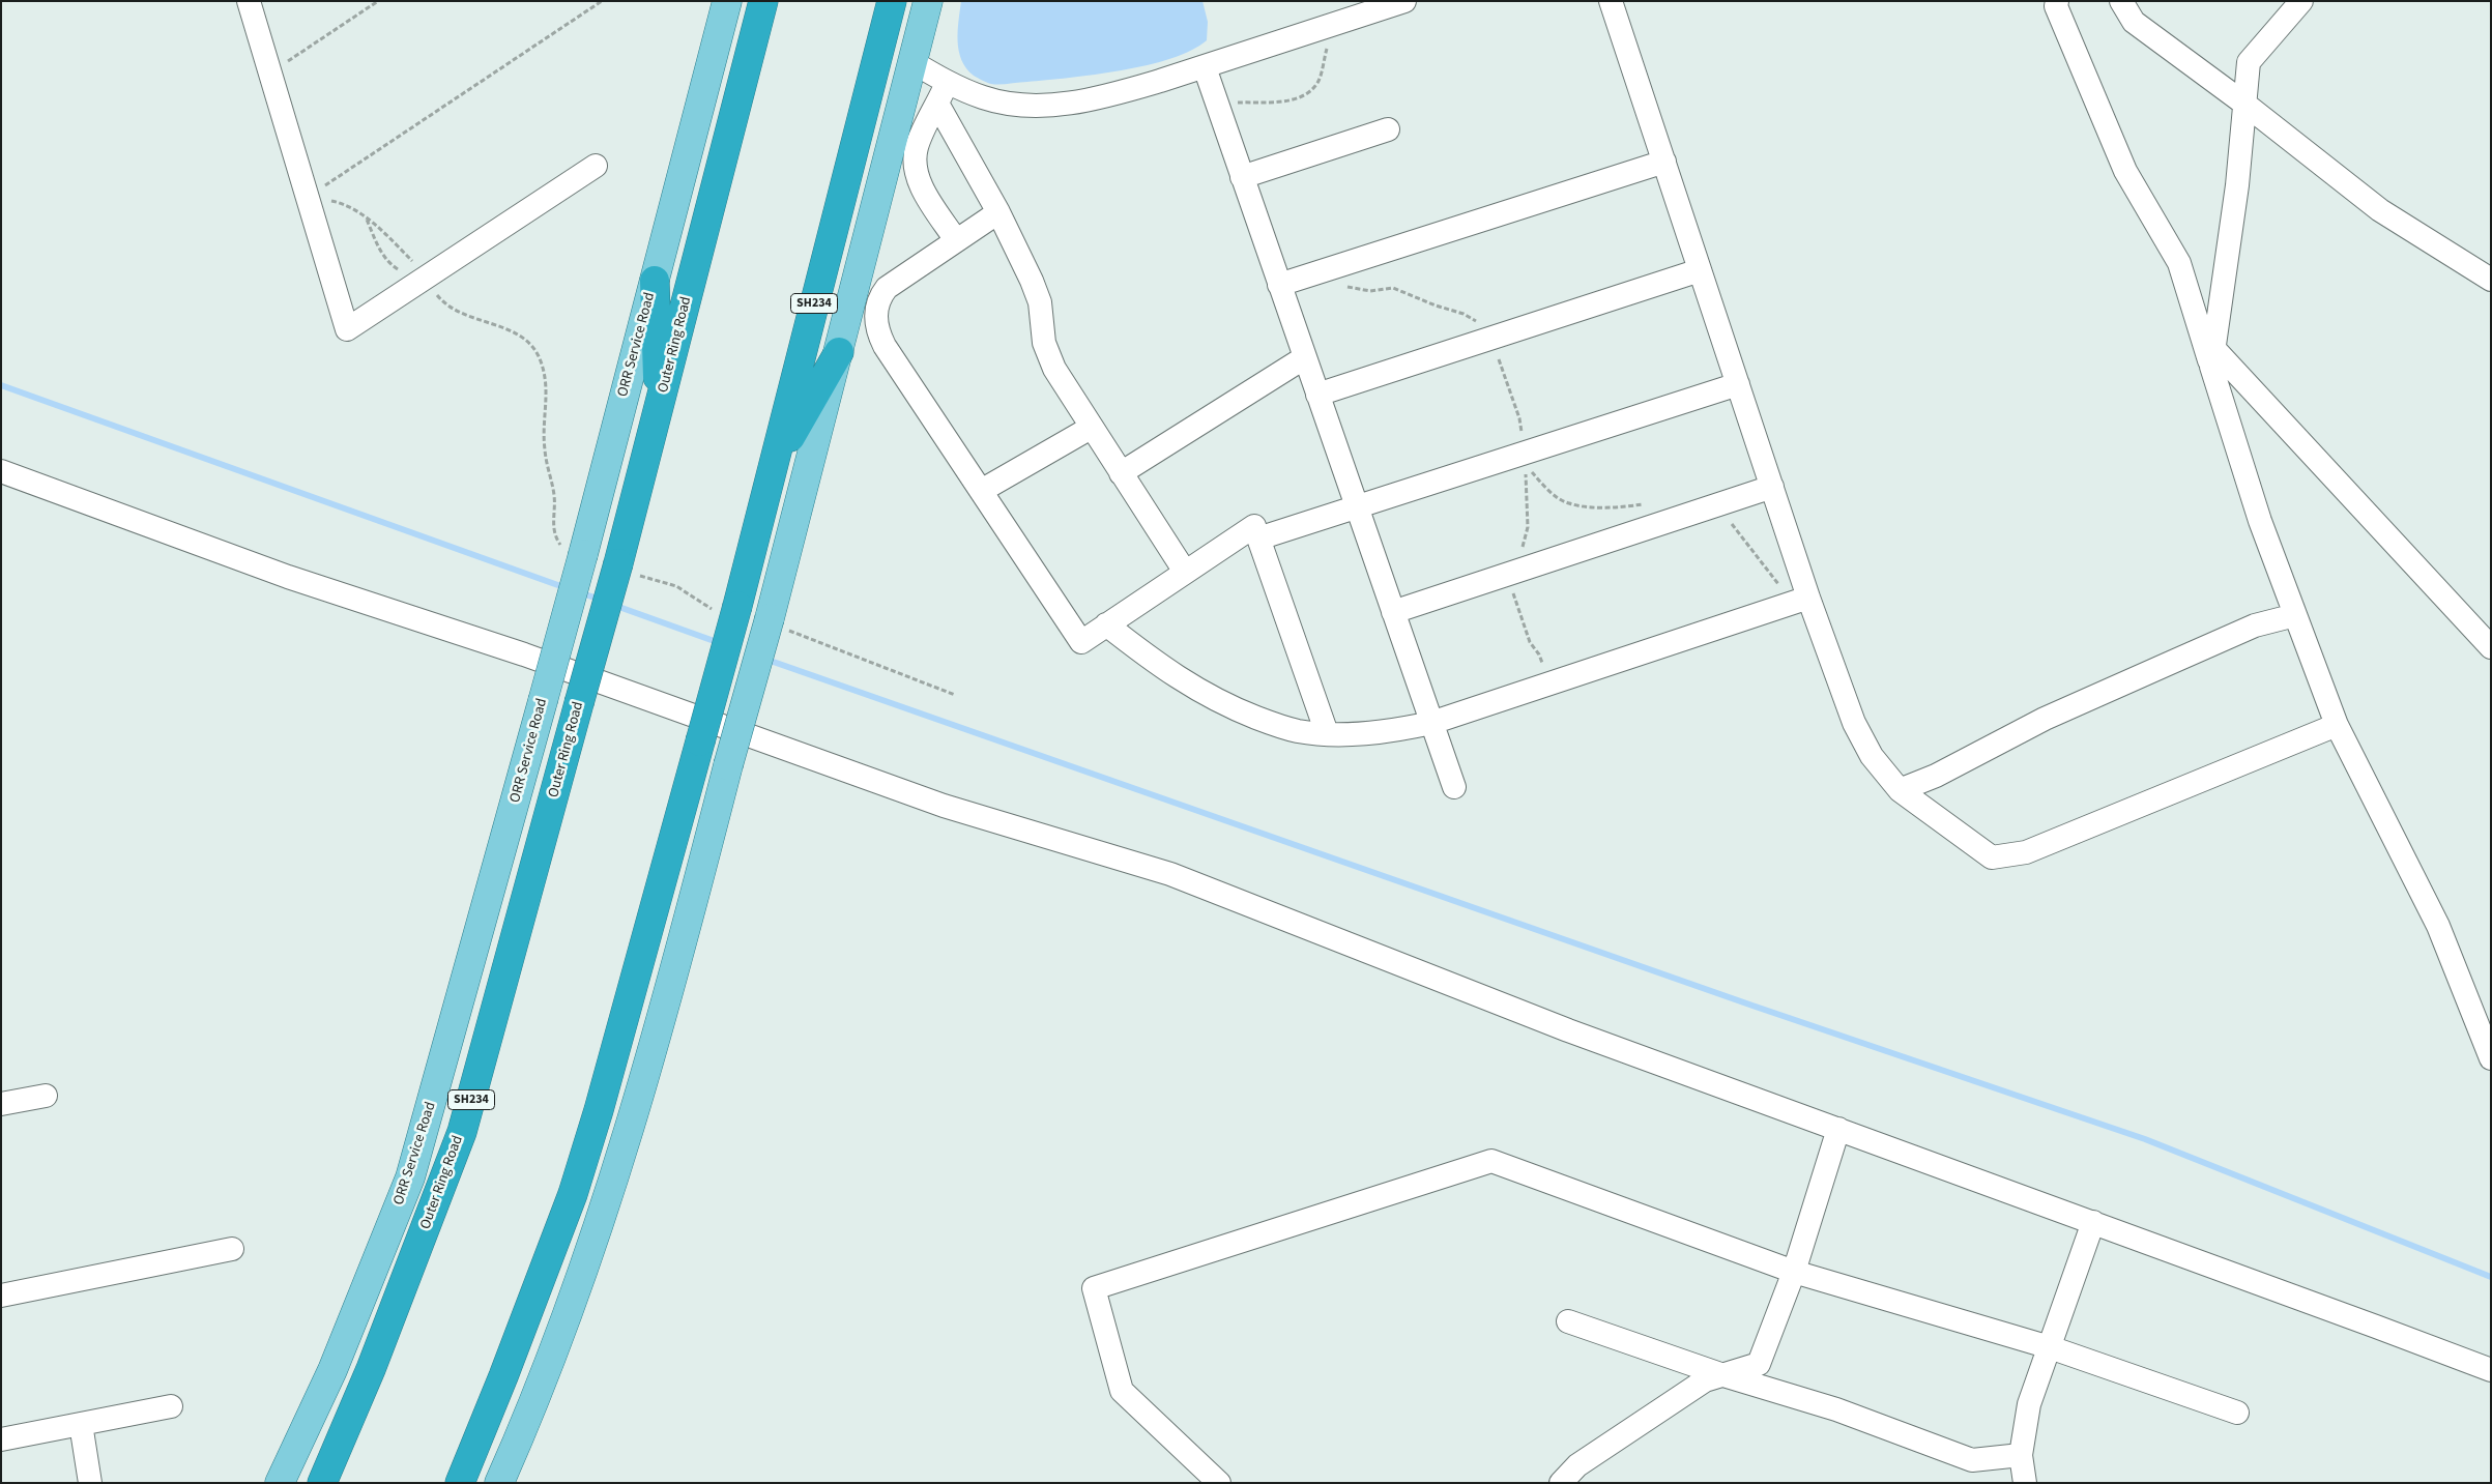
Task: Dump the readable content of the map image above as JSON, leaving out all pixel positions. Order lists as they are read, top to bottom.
{
  "streets": {
    "highway": ["SH234", "Outer Ring Road"],
    "main road": ["ORR Service Road"]
  }
}
